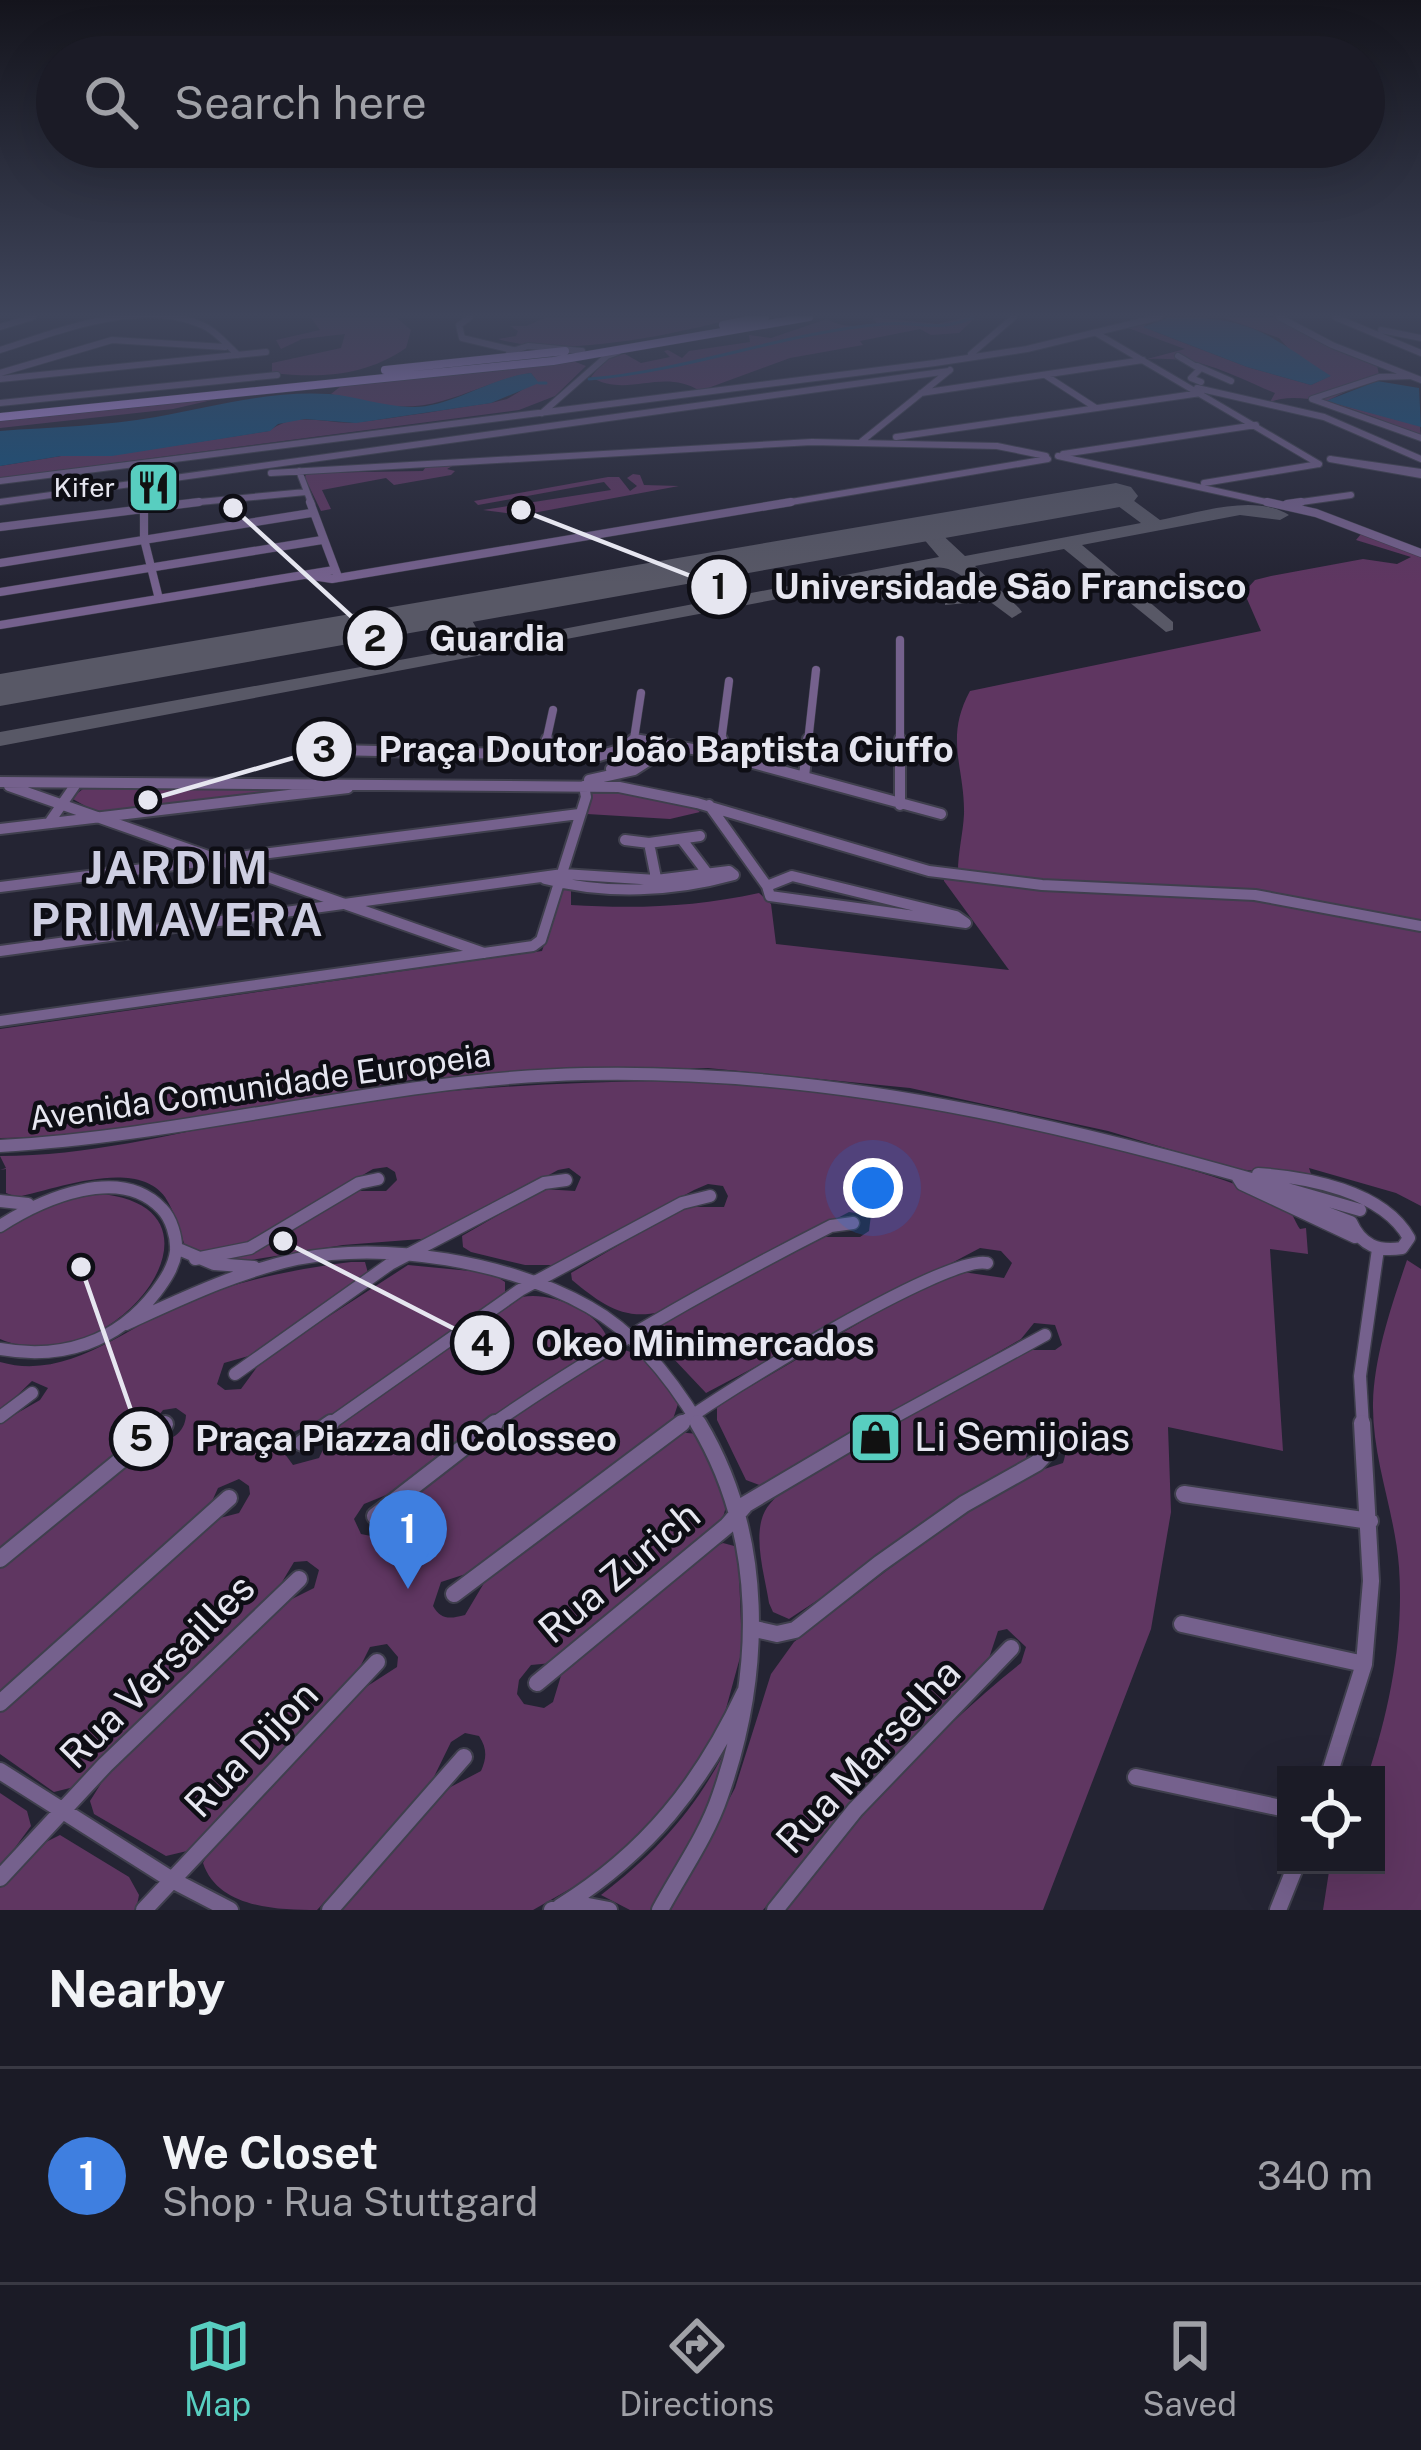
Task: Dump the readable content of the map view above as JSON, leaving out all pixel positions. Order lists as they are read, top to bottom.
{
  "streets": {
    "street": [
      "Avenida Comunidade Europeia",
      "Rua Zurich",
      "Rua Versailles",
      "Rua Dijon",
      "Rua Marselha"
    ]
  },
  "districts": ["JARDIM PRIMAVERA"],
  "places": {
    "restaurant": ["Kifer"],
    "other": [
      "Guardia",
      "Universidade São Francisco",
      "Praça Doutor João Baptista Ciuffo",
      "Okeo Minimercados",
      "Praça Piazza di Colosseo"
    ],
    "shop": ["Li Semijoias"]
  },
  "page": {
    "search": "Search here",
    "pins": "1",
    "heading": "Nearby",
    "list": [
      {
        "mark": "1",
        "name": "We Closet",
        "note": "Shop · Rua Stuttgard",
        "value": "340 m"
      }
    ],
    "nav": ["Map", "Directions", "Saved"]
  }
}
